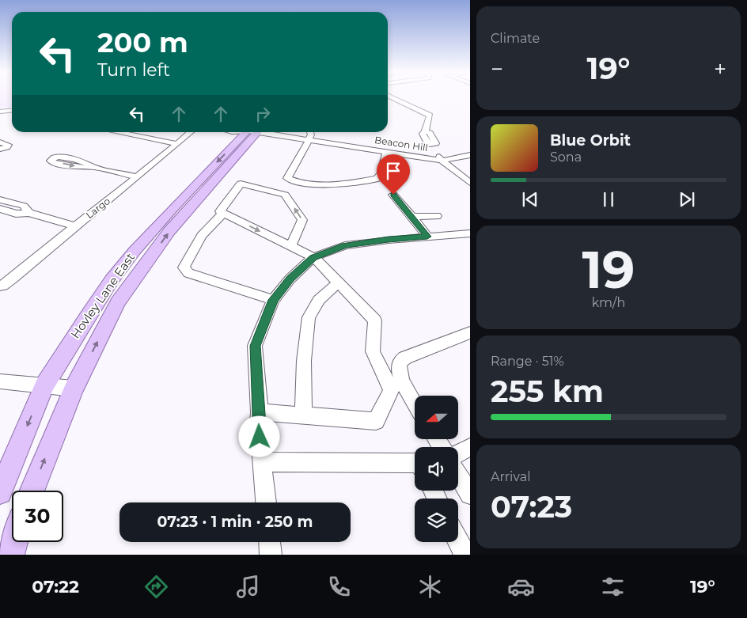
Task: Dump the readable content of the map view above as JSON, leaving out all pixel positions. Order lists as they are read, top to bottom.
{
  "streets": {
    "main road": ["Hovley Lane East"],
    "street": ["Beacon Hill", "Largo"]
  },
  "north": "left",
  "page": {
    "tile": [
      "Climate",
      ["19", "km/h"],
      ["Range · 51%", "255 km"],
      ["Arrival", "07:23"]
    ],
    "turn": ["200 m", "Turn left"],
    "heat": ["−", "19°", "+"],
    "song": ["Blue Orbit", "Sona"],
    "limit": "30",
    "trip": "07:23 · 1 min · 250 m",
    "tabs": ["07:22", "19°"]
  }
}
